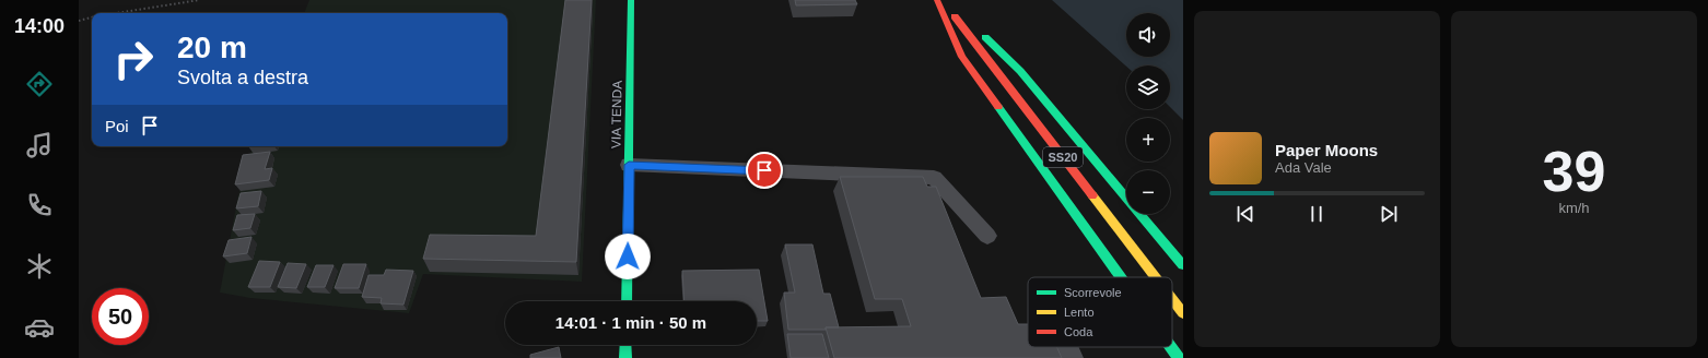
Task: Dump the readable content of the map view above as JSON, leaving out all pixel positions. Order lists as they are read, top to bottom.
{
  "streets": {
    "main road": ["VIA TENDA", "SS20"]
  },
  "legend": ["Scorrevole", "Lento", "Coda"],
  "page": {
    "tabs": "14:00",
    "tile": ["39", "km/h"],
    "map_buttons": ["+", "−"],
    "turn": ["20 m", "Svolta a destra"],
    "then": "Poi",
    "song": ["Paper Moons", "Ada Vale"],
    "limit": "50",
    "trip": "14:01 · 1 min · 50 m"
  }
}
